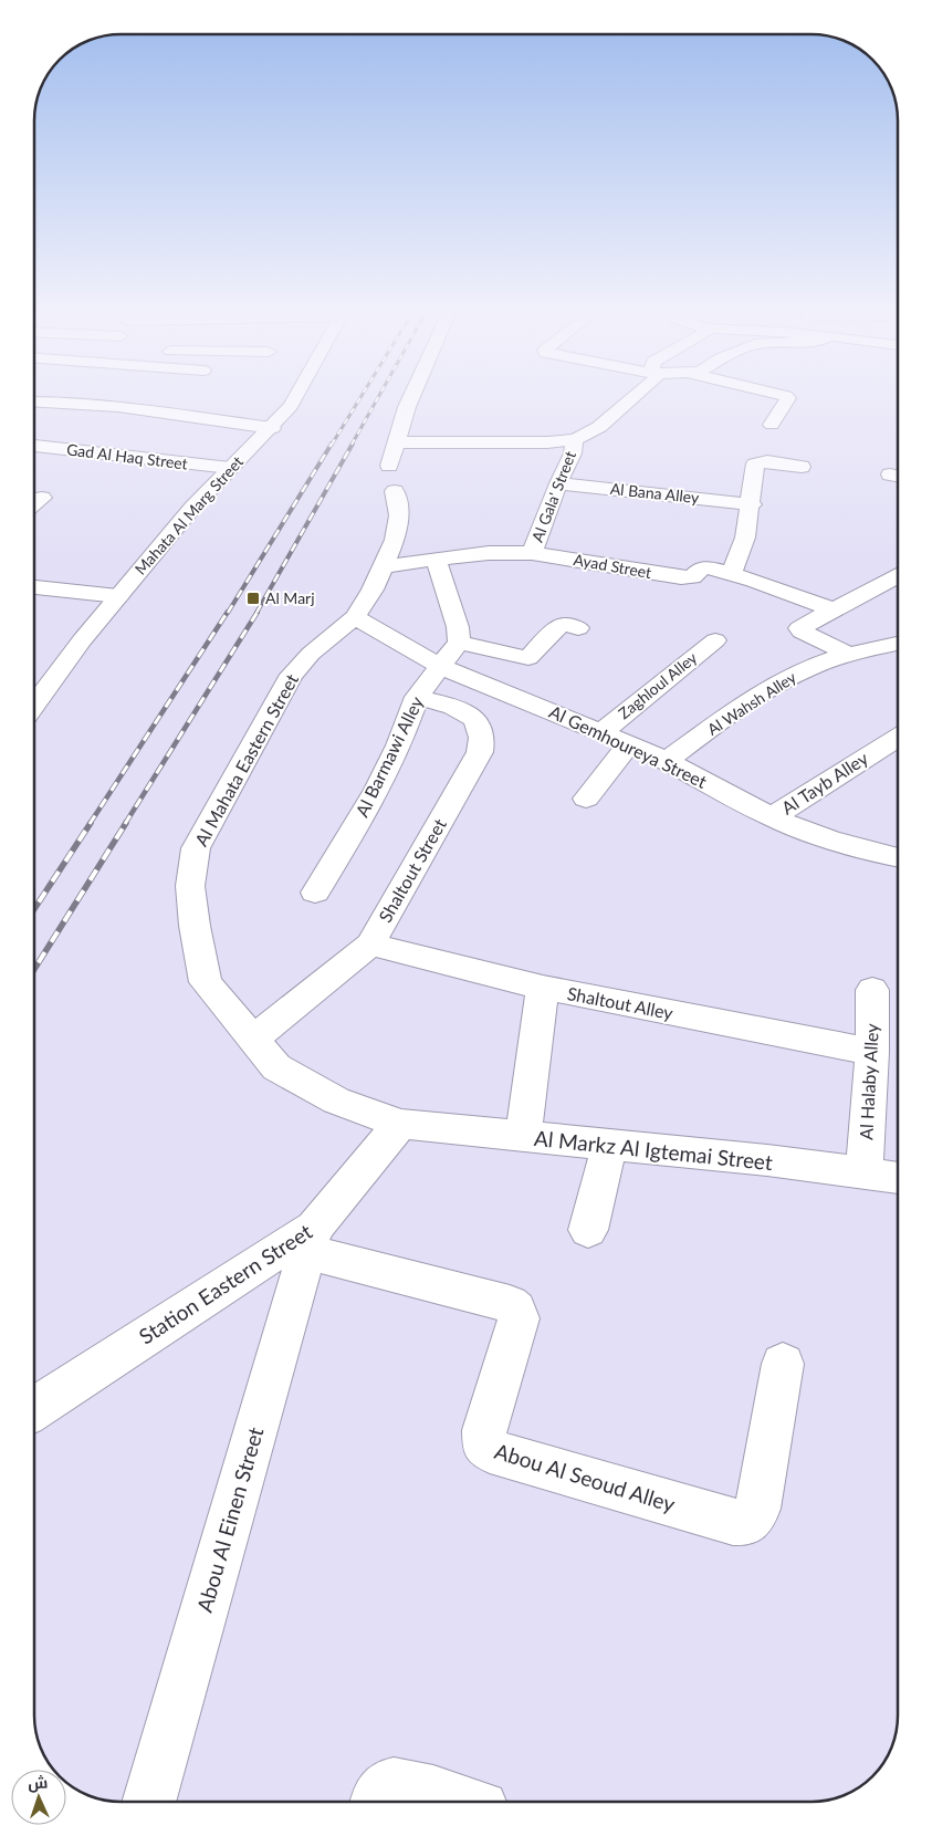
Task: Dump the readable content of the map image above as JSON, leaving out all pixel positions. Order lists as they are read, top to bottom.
{
  "streets": {
    "street": [
      "Gad Al Haq Street",
      "Al Bana Alley",
      "Al Gala' Street",
      "Mahata Al Marg Street",
      "Ayad Street",
      "Zaghloul Alley",
      "Al Wahsh Alley",
      "Al Gemhoureya Street",
      "Al Barmawi Alley",
      "Al Mahata Eastern Street",
      "Al Tayb Alley",
      "Shaltout Street",
      "Shaltout Alley",
      "Al Halaby Alley",
      "Al Markz Al Igtemai Street",
      "Station Eastern Street",
      "Abou Al Seoud Alley",
      "Abou Al Einen Street"
    ]
  },
  "crossings": [
    ["Gad Al Haq Street", "Mahata Al Marg Street"],
    ["Al Bana Alley", "Al Gala' Street"],
    ["Al Gala' Street", "Ayad Street"],
    ["Al Gala' Street", "Al Mahata Eastern Street"],
    ["Ayad Street", "Al Mahata Eastern Street"],
    ["Zaghloul Alley", "Al Gemhoureya Street"],
    ["Al Wahsh Alley", "Al Gemhoureya Street"],
    ["Al Gemhoureya Street", "Al Barmawi Alley"],
    ["Al Gemhoureya Street", "Al Mahata Eastern Street"],
    ["Al Gemhoureya Street", "Al Tayb Alley"],
    ["Al Barmawi Alley", "Shaltout Street"],
    ["Al Mahata Eastern Street", "Shaltout Street"],
    ["Al Mahata Eastern Street", "Al Markz Al Igtemai Street"],
    ["Al Mahata Eastern Street", "Station Eastern Street"],
    ["Shaltout Street", "Shaltout Alley"],
    ["Shaltout Alley", "Al Halaby Alley"],
    ["Al Halaby Alley", "Al Markz Al Igtemai Street"],
    ["Al Markz Al Igtemai Street", "Station Eastern Street"],
    ["Station Eastern Street", "Abou Al Seoud Alley"],
    ["Station Eastern Street", "Abou Al Einen Street"],
    ["Abou Al Seoud Alley", "Abou Al Einen Street"]
  ],
  "places": {
    "transit": ["Al Marj"]
  },
  "north": "top"
}
